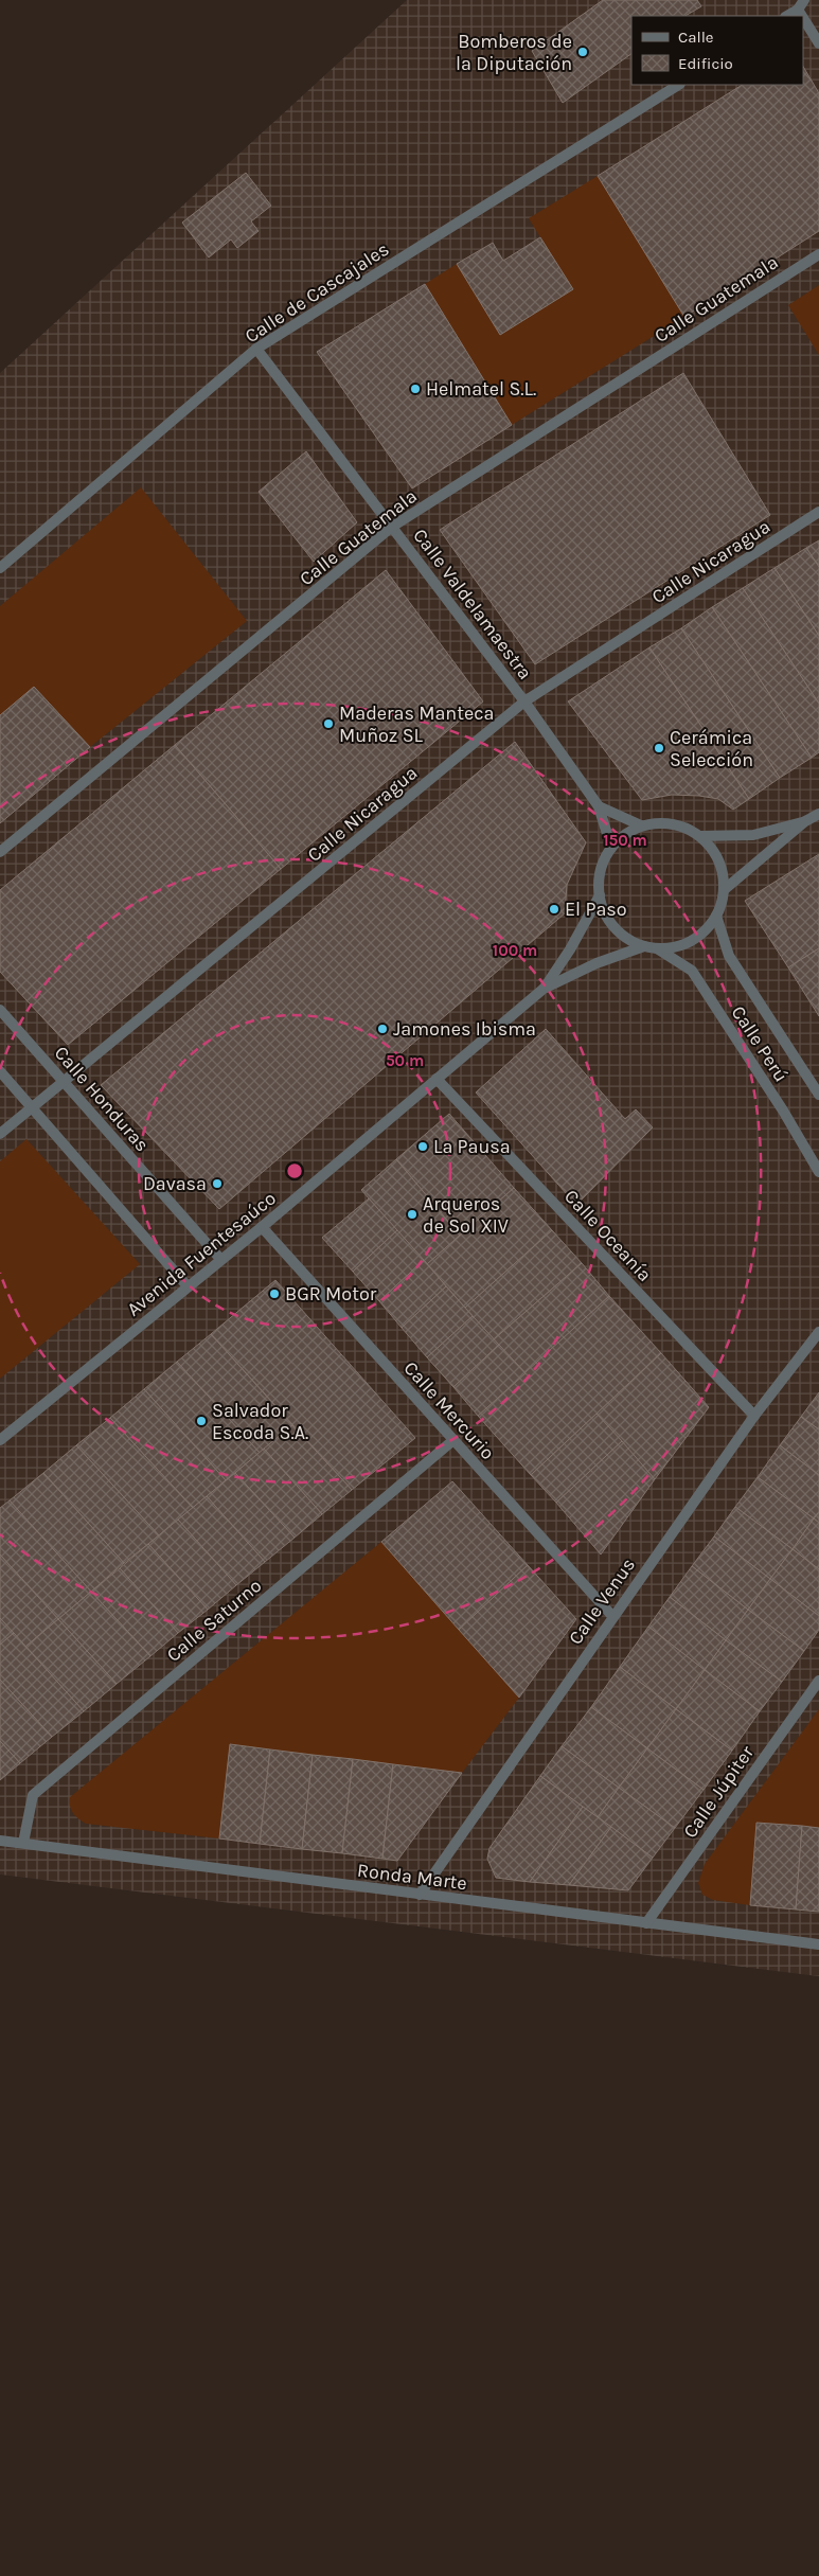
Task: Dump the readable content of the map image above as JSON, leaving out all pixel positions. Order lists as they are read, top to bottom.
{
  "streets": {
    "street": [
      "Calle de Cascajales",
      "Calle Guatemala",
      "Calle Nicaragua",
      "Calle Valdelamaestra",
      "Calle Perú",
      "Calle Honduras",
      "Calle Oceanía",
      "Avenida Fuentesaúco",
      "Calle Mercurio",
      "Calle Venus",
      "Calle Saturno",
      "Calle Júpiter",
      "Ronda Marte"
    ]
  },
  "crossings": [
    ["Calle de Cascajales", "Calle Valdelamaestra"],
    ["Calle Guatemala", "Calle Valdelamaestra"],
    ["Calle Nicaragua", "Calle Valdelamaestra"],
    ["Calle Nicaragua", "Calle Honduras"],
    ["Calle Valdelamaestra", "Calle Perú"],
    ["Calle Valdelamaestra", "Avenida Fuentesaúco"],
    ["Calle Perú", "Avenida Fuentesaúco"],
    ["Calle Honduras", "Avenida Fuentesaúco"],
    ["Calle Oceanía", "Avenida Fuentesaúco"],
    ["Calle Oceanía", "Calle Venus"],
    ["Avenida Fuentesaúco", "Calle Mercurio"],
    ["Calle Mercurio", "Calle Venus"],
    ["Calle Mercurio", "Calle Saturno"],
    ["Calle Venus", "Ronda Marte"],
    ["Calle Saturno", "Ronda Marte"],
    ["Calle Júpiter", "Ronda Marte"]
  ],
  "places": [
    "Bomberos de la Diputación",
    "Helmatel S.L.",
    "Maderas Manteca Muñoz SL",
    "Cerámica Selección",
    "El Paso",
    "Jamones Ibisma",
    "La Pausa",
    "Davasa",
    "Arqueros de Sol XIV",
    "BGR Motor",
    "Salvador Escoda S.A."
  ],
  "legend": ["Calle", "Edificio"],
  "rings": ["150 m", "100 m", "50 m"]
}
